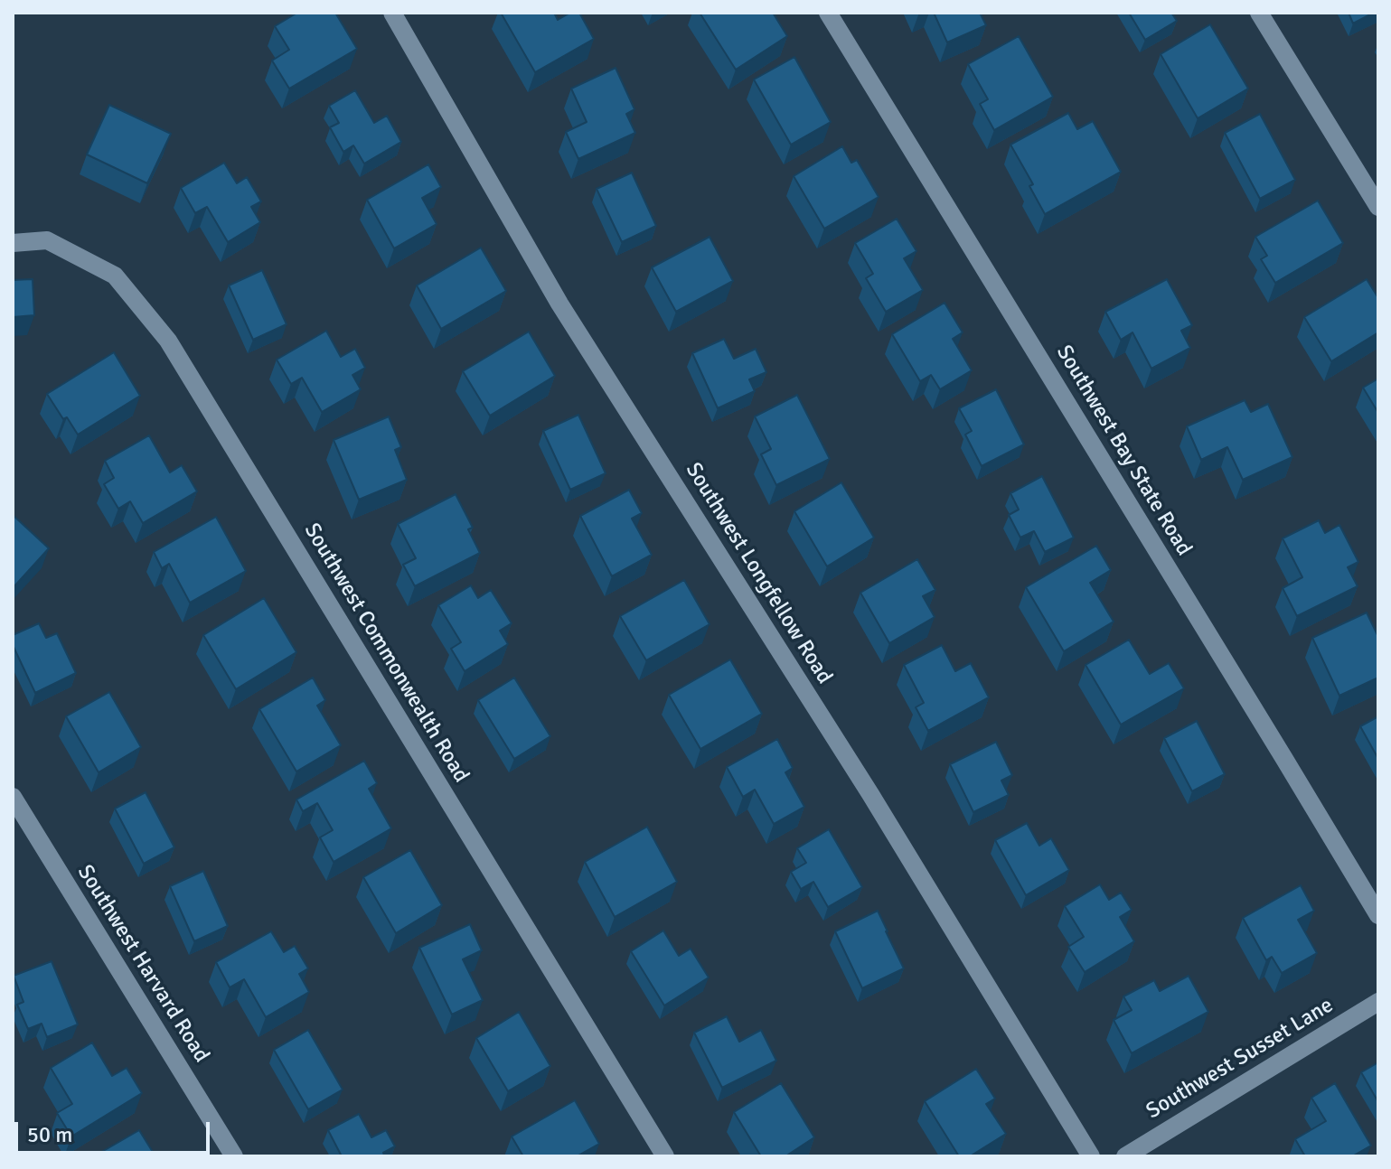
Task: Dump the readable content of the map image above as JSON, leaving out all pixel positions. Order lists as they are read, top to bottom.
{
  "streets": {
    "street": [
      "Southwest Bay State Road",
      "Southwest Longfellow Road",
      "Southwest Commonwealth Road",
      "Southwest Harvard Road",
      "Southwest Susset Lane"
    ]
  },
  "scale_bar": "50 m"
}
